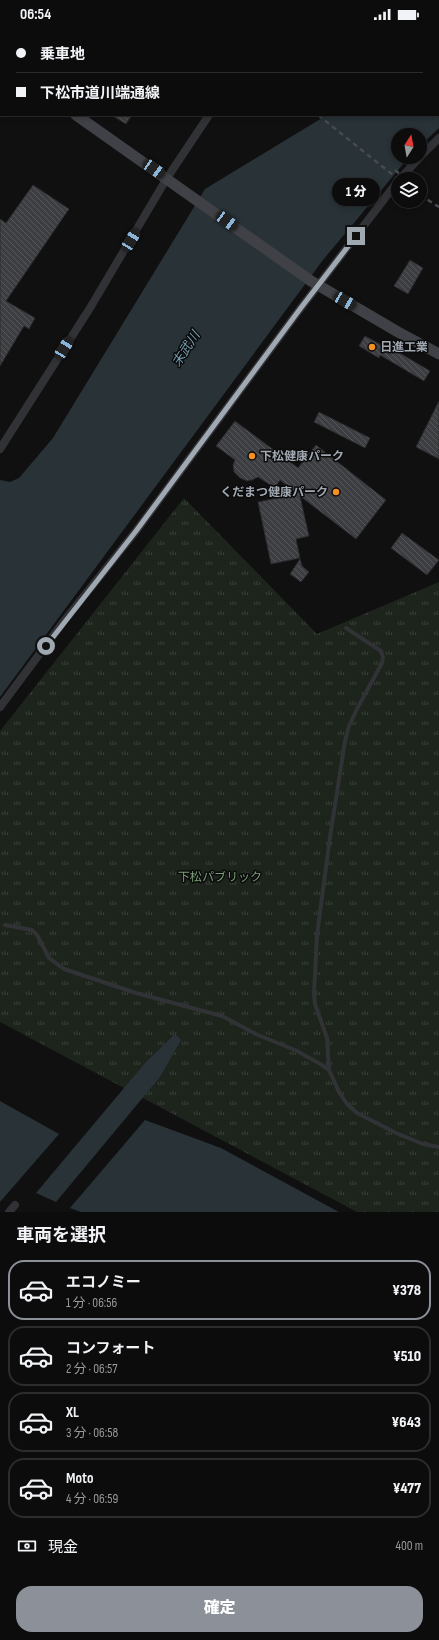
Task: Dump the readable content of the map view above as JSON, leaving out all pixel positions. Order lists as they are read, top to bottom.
{
  "water": ["末武川"],
  "parks": ["下松パブリック"],
  "places": ["日進工業", "下松健康パーク", "くだまつ健康パーク"],
  "north": "top",
  "page": {
    "status": "06:54",
    "banner": ["乗車地", "下松市道川端通線"],
    "bubble": "1 分",
    "heading": "車両を選択",
    "list": [
      {
        "name": "エコノミー",
        "note": "1 分 · 06:56",
        "value": "¥378"
      },
      {
        "name": "コンフォート",
        "note": "2 分 · 06:57",
        "value": "¥510"
      },
      {
        "name": "XL",
        "note": "3 分 · 06:58",
        "value": "¥643"
      },
      {
        "name": "Moto",
        "note": "4 分 · 06:59",
        "value": "¥477"
      }
    ],
    "pay": ["現金", "400 m"],
    "buttons": "確定"
  }
}
